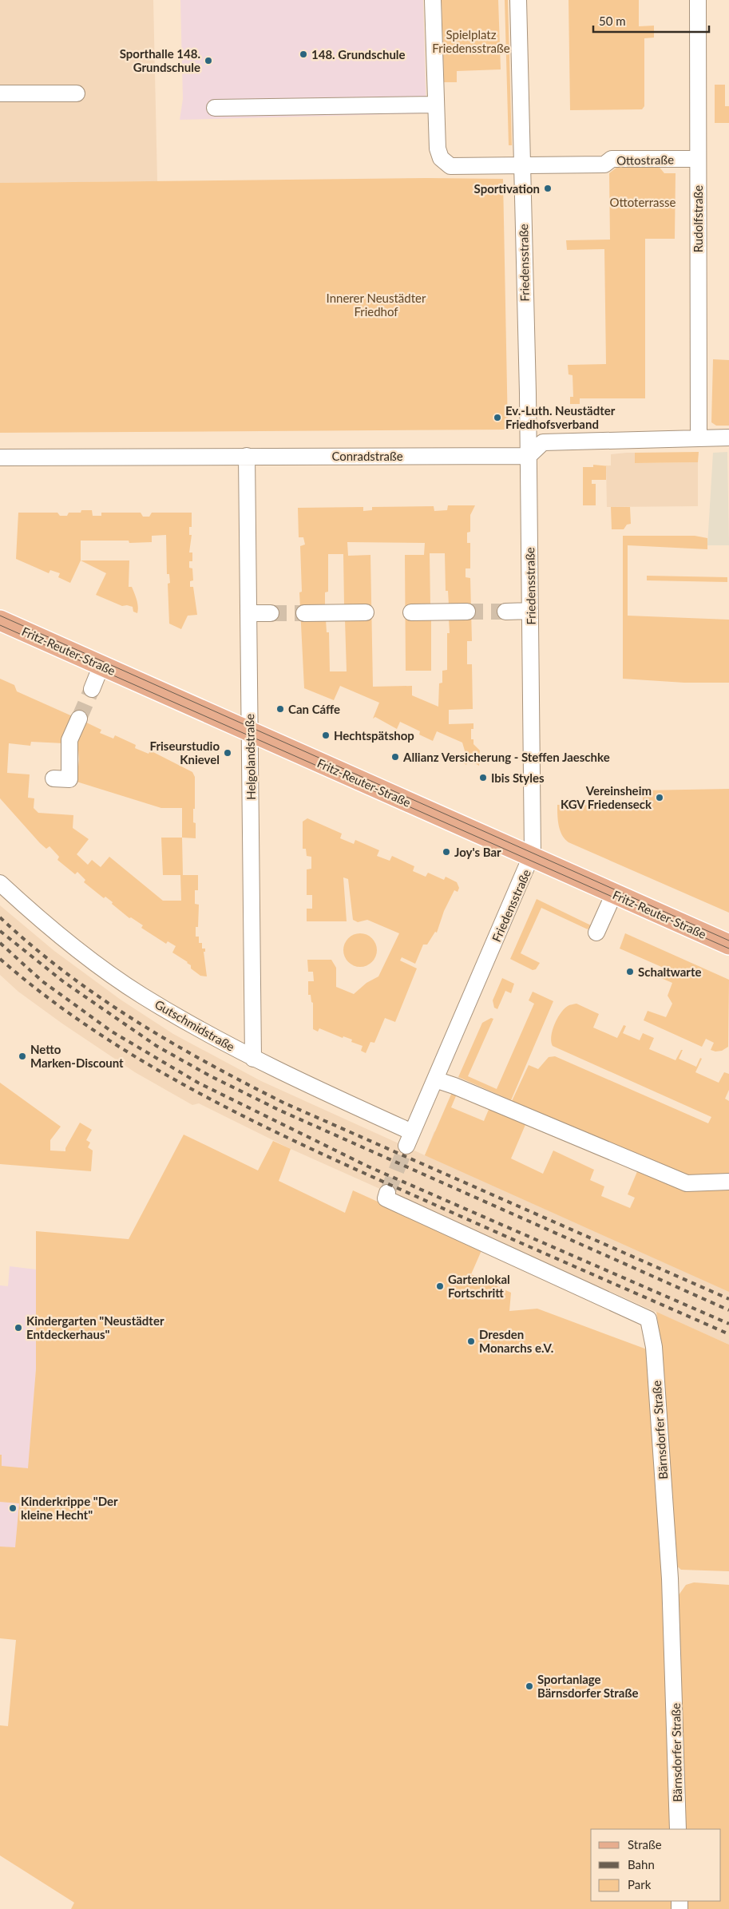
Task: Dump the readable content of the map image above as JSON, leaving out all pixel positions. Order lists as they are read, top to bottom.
{
  "streets": {
    "main road": ["Fritz-Reuter-Straße"],
    "street": [
      "Ottostraße",
      "Rudolfstraße",
      "Friedensstraße",
      "Conradstraße",
      "Helgolandstraße",
      "Gutschmidstraße",
      "Bärnsdorfer Straße"
    ]
  },
  "crossings": [
    ["Ottostraße", "Rudolfstraße"],
    ["Ottostraße", "Friedensstraße"],
    ["Friedensstraße", "Conradstraße"],
    ["Friedensstraße", "Fritz-Reuter-Straße"],
    ["Friedensstraße", "Gutschmidstraße"],
    ["Conradstraße", "Helgolandstraße"],
    ["Fritz-Reuter-Straße", "Helgolandstraße"],
    ["Helgolandstraße", "Gutschmidstraße"]
  ],
  "parks": ["Spielplatz Friedensstraße", "Ottoterrasse", "Innerer Neustädter Friedhof"],
  "places": [
    "148. Grundschule",
    "Sporthalle 148. Grundschule",
    "Sportivation",
    "Ev.-Luth. Neustädter Friedhofsverband",
    "Can Cáffe",
    "Hechtspätshop",
    "Friseurstudio Knievel",
    "Allianz Versicherung - Steffen Jaeschke",
    "Ibis Styles",
    "Vereinsheim KGV Friedenseck",
    "Joy's Bar",
    "Schaltwarte",
    "Netto Marken-Discount",
    "Gartenlokal Fortschritt",
    "Kindergarten \"Neustädter Entdeckerhaus\"",
    "Dresden Monarchs e.V.",
    "Kinderkrippe \"Der kleine Hecht\"",
    "Sportanlage Bärnsdorfer Straße"
  ],
  "legend": ["Straße", "Bahn", "Park"],
  "scale_bar": "50 m"
}
